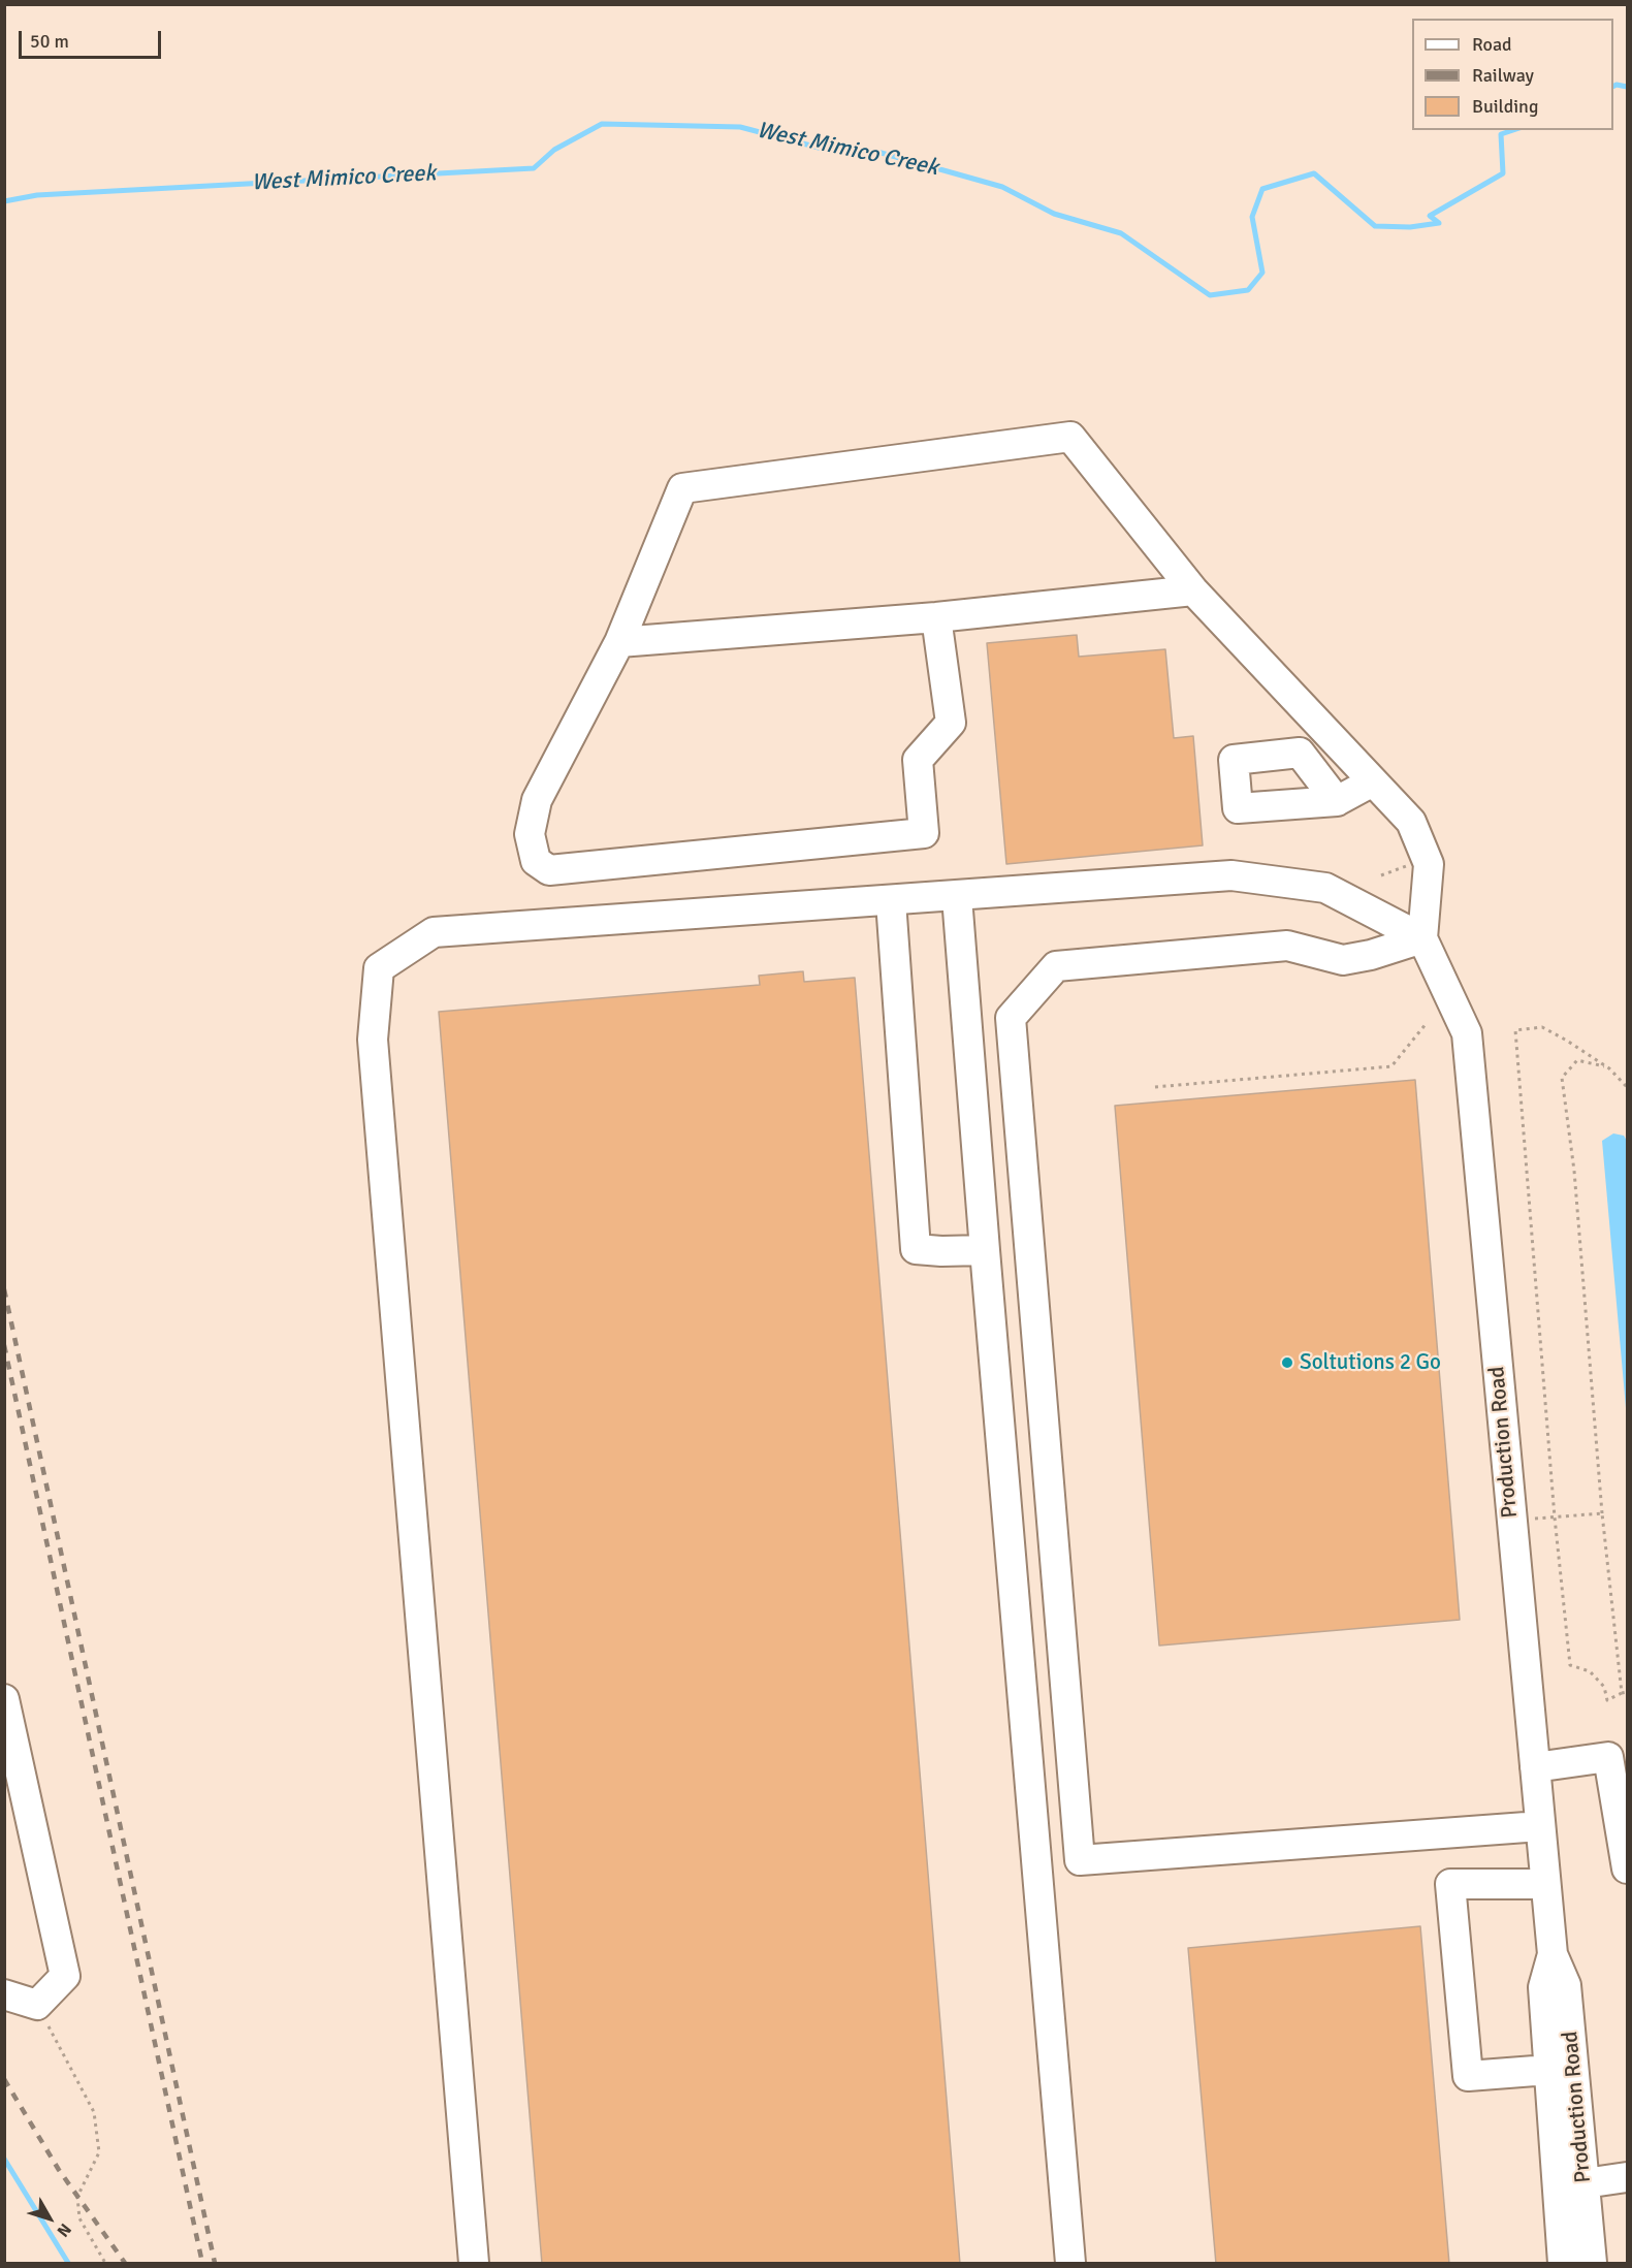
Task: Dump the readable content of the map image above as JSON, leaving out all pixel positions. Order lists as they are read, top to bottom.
{
  "streets": {
    "street": ["Production Road"]
  },
  "water": ["West Mimico Creek"],
  "places": ["Soltutions 2 Go"],
  "legend": ["Road", "Railway", "Building"],
  "scale_bar": "50 m",
  "north": "bottom right"
}
